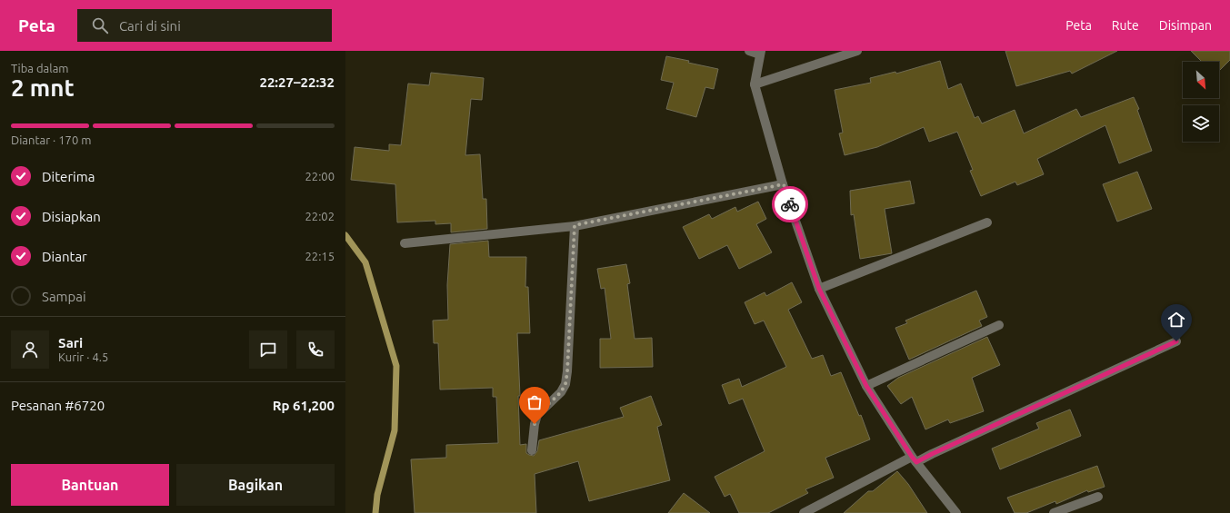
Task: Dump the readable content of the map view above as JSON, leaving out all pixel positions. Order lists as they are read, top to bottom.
{
  "north": "bottom right",
  "page": {
    "header": "Peta",
    "search": "Cari di sini",
    "nav": ["Peta", "Rute", "Disimpan"],
    "heading": ["2 mnt", "Tiba dalam", "22:27–22:32"],
    "panel": [
      "Sari",
      "Kurir · 4.5",
      "Pesanan #6720",
      "Rp 61,200"
    ],
    "bar": "Diantar · 170 m",
    "list": [
      ["Diterima", "22:00"],
      ["Disiapkan", "22:02"],
      ["Diantar", "22:15"],
      "Sampai"
    ],
    "buttons": ["Bantuan", "Bagikan"]
  }
}
